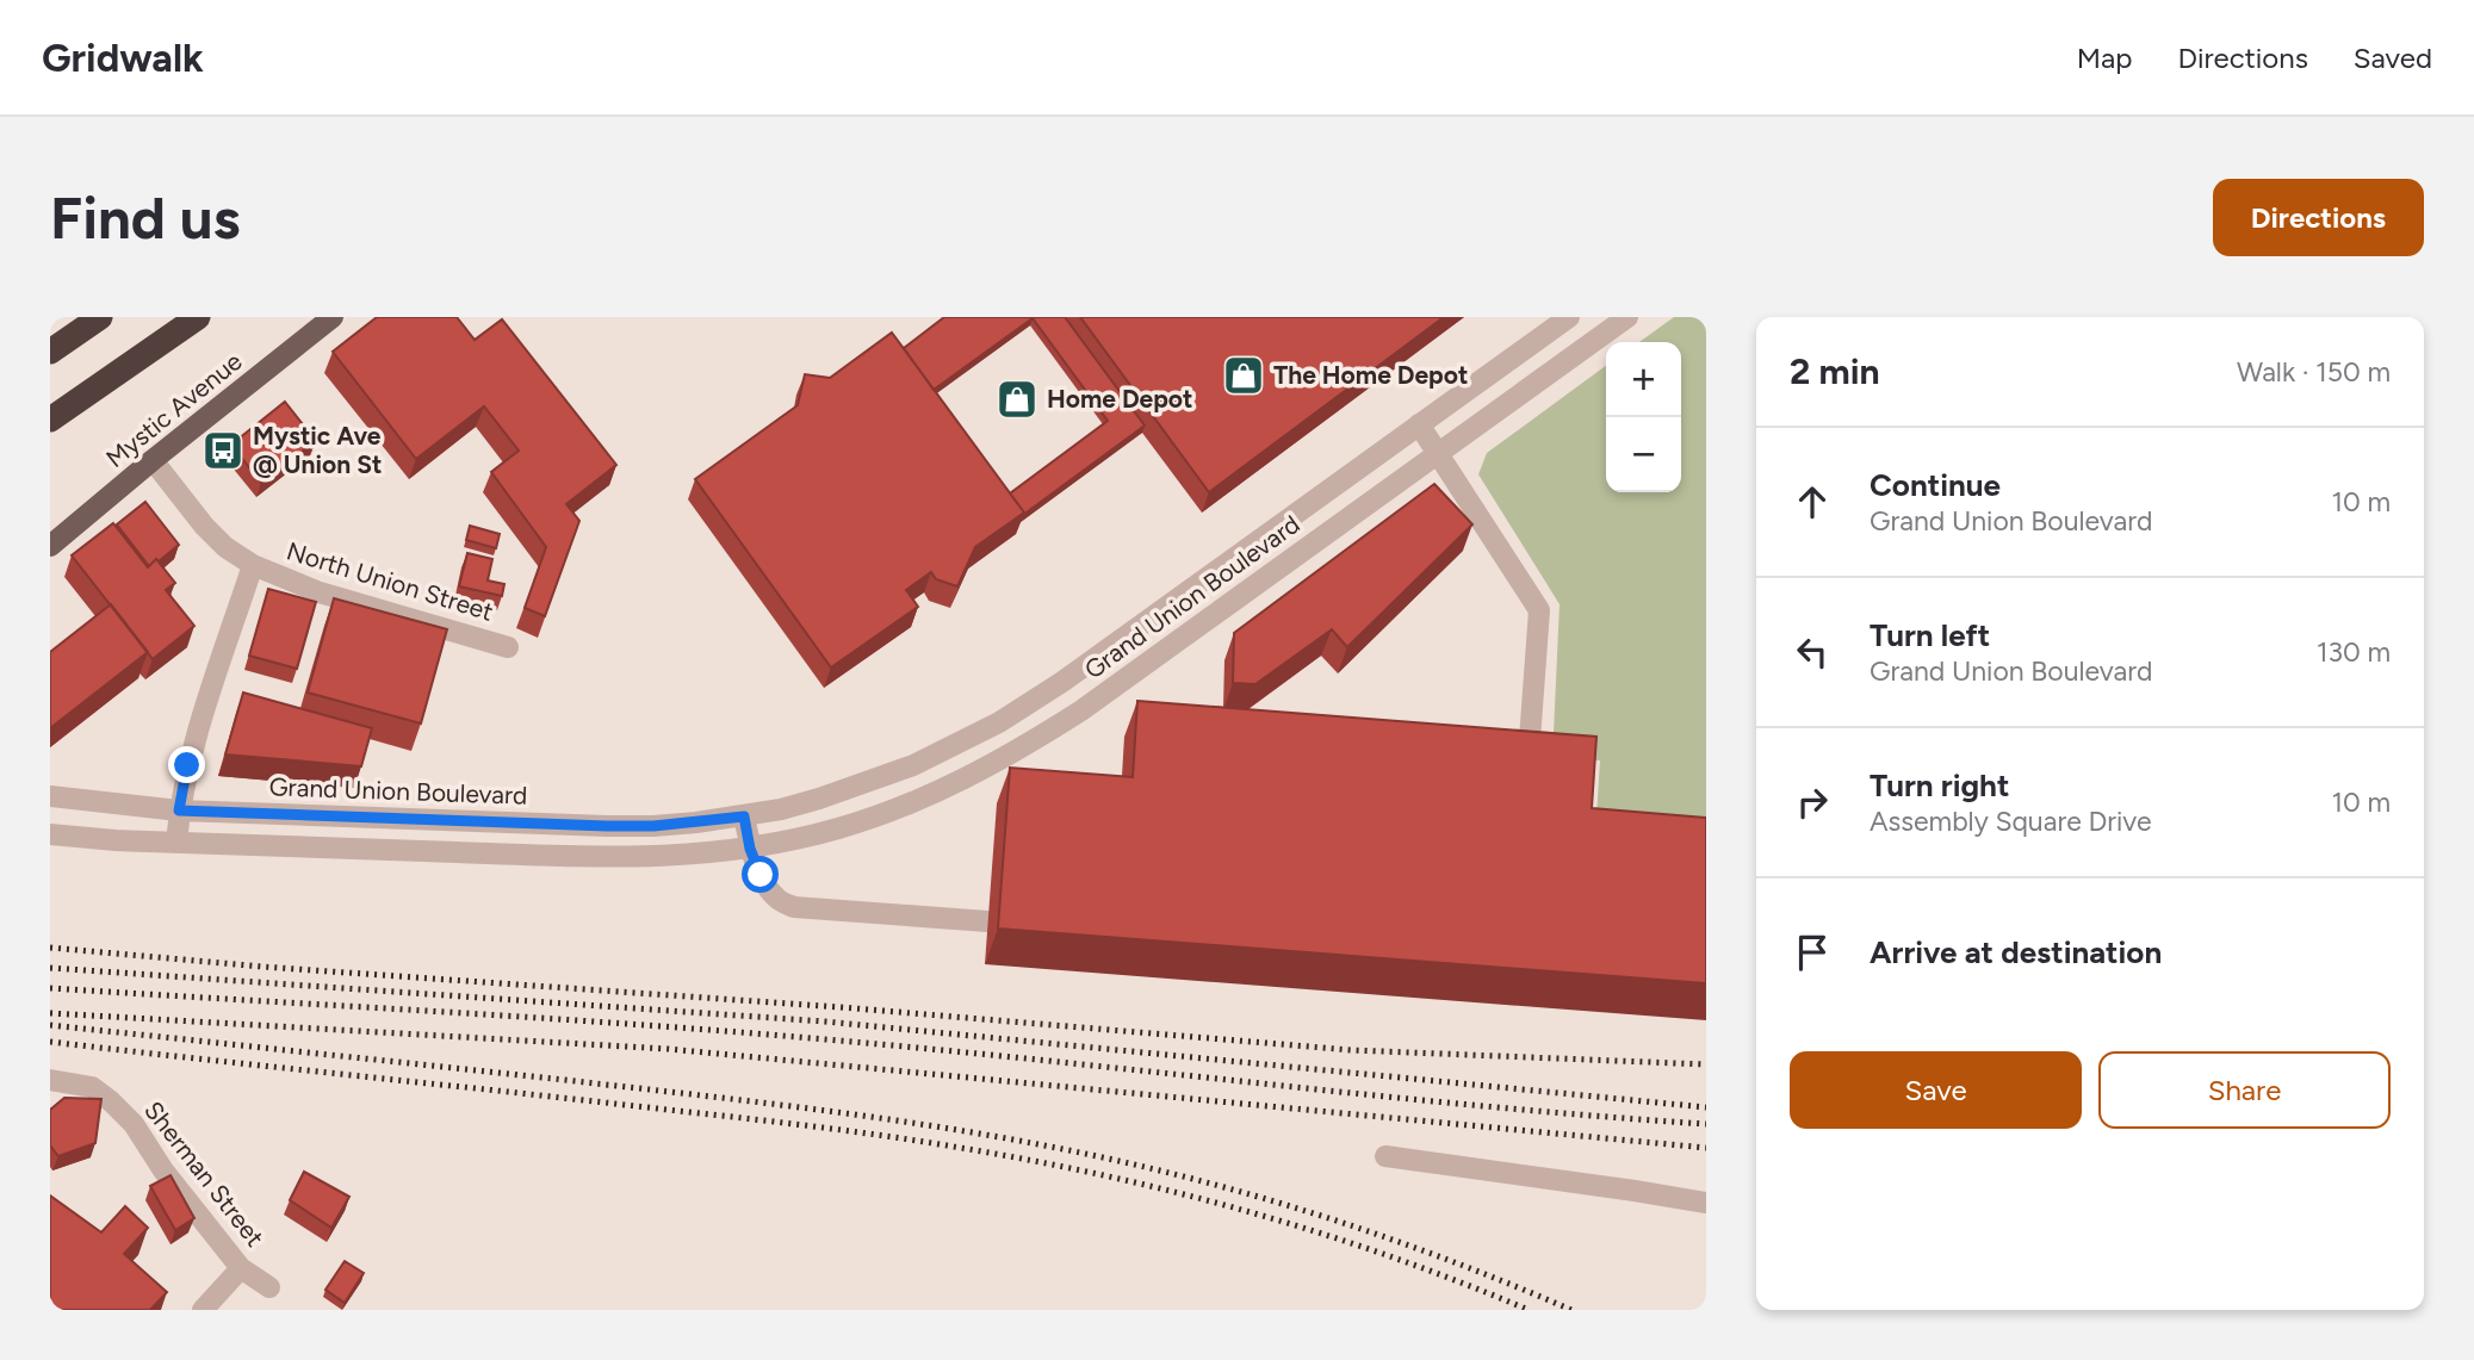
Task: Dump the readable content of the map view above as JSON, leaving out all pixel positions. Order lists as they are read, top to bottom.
{
  "streets": {
    "main road": ["Mystic Avenue"],
    "street": ["North Union Street", "Grand Union Boulevard", "Sherman Street"]
  },
  "crossings": [
    ["Mystic Avenue", "North Union Street"]
  ],
  "places": {
    "shop": ["The Home Depot", "Home Depot"],
    "bus stop": ["Mystic Ave @ Union St"]
  },
  "page": {
    "header": "Gridwalk",
    "nav": ["Map", "Directions", "Saved"],
    "buttons": [
      "Directions",
      ["Save", "Share"]
    ],
    "title": "Find us",
    "heading": ["2 min", "Walk · 150 m"],
    "map_buttons": ["+", "−"],
    "list": [
      ["Continue", "Grand Union Boulevard", "10 m"],
      ["Turn left", "Grand Union Boulevard", "130 m"],
      ["Turn right", "Assembly Square Drive", "10 m"],
      "Arrive at destination"
    ]
  }
}
